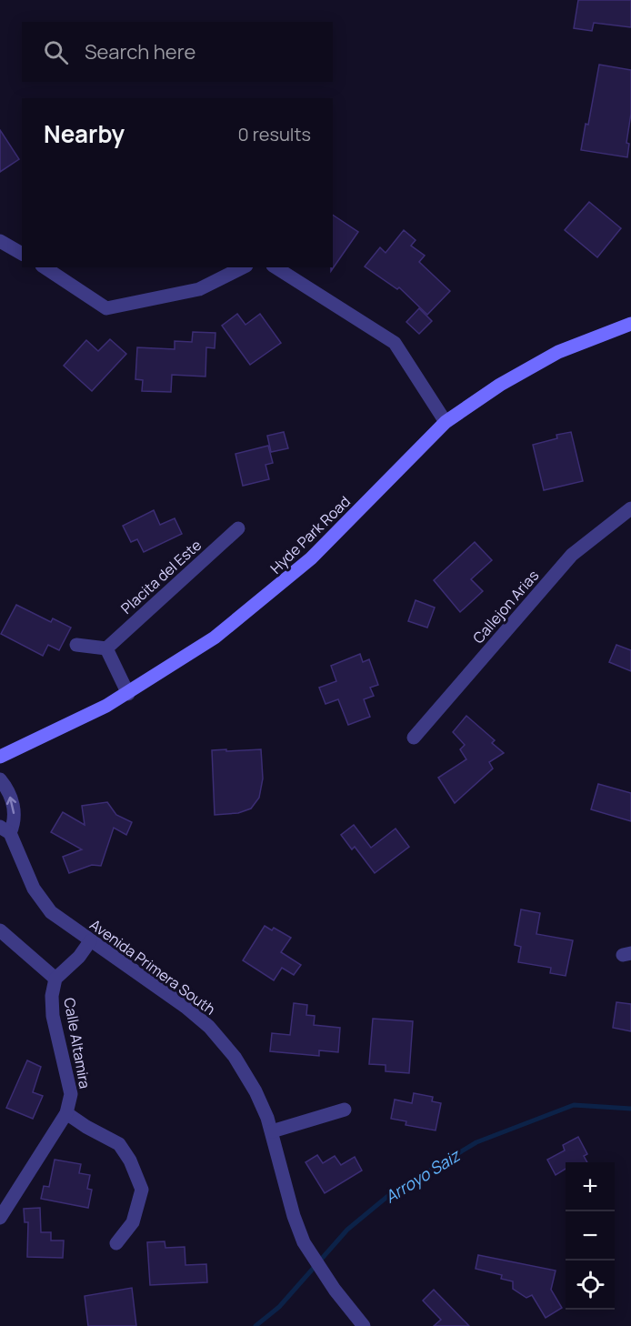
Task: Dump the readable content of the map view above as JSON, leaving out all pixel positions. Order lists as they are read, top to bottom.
{
  "streets": {
    "main road": ["Hyde Park Road"],
    "street": [
      "Placita del Este",
      "Callejon Arias",
      "Avenida Primera South",
      "Calle Altamira"
    ]
  },
  "crossings": [
    ["Avenida Primera South", "Calle Altamira"]
  ],
  "water": ["Arroyo Saiz"],
  "page": {
    "search": "Search here",
    "heading": ["Nearby", "0 results"],
    "map_buttons": ["+", "−"]
  }
}
